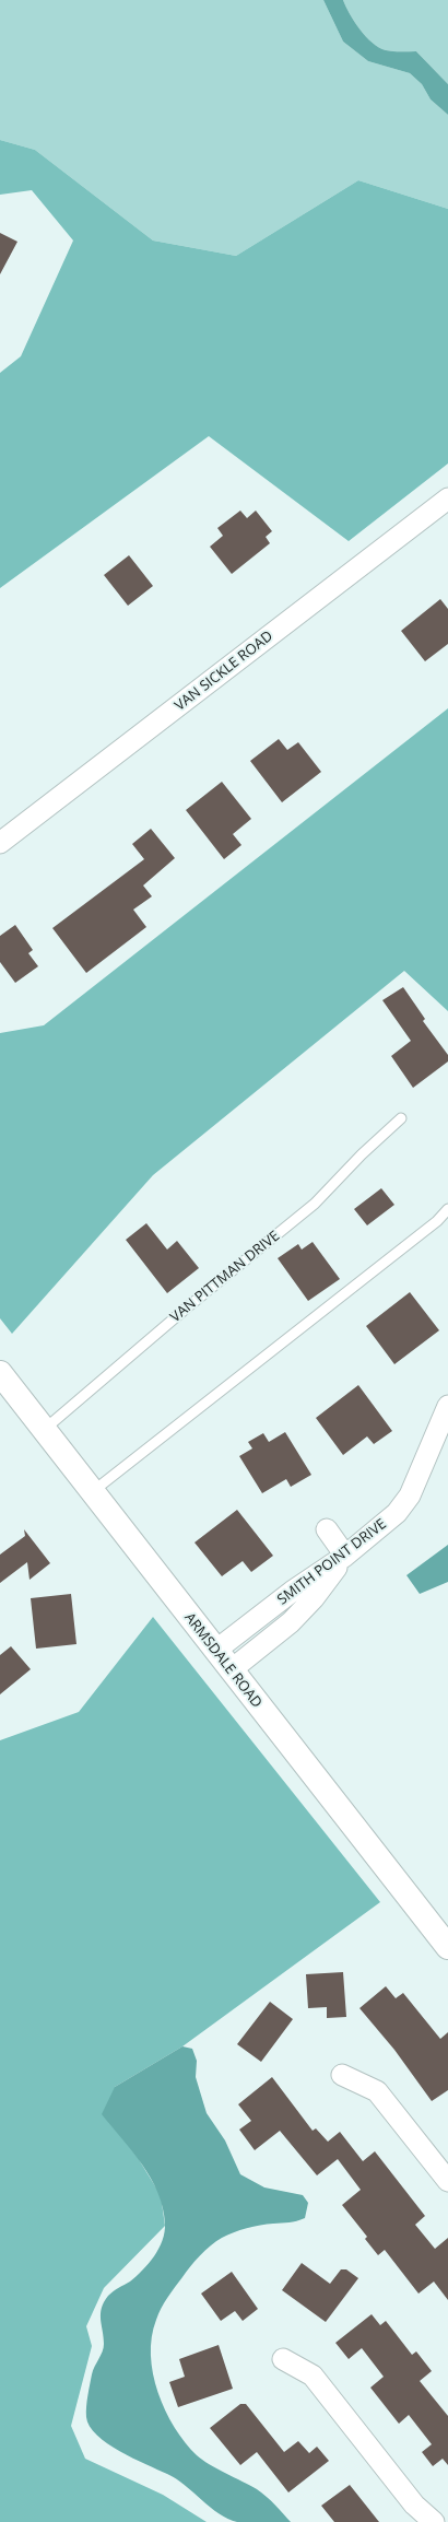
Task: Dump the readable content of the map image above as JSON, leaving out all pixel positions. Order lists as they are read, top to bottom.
{
  "streets": {
    "street": ["VAN SICKLE ROAD", "SMITH POINT DRIVE", "ARMSDALE ROAD"],
    "lane": ["VAN PITTMAN DRIVE"]
  },
  "crossings": [
    ["VAN PITTMAN DRIVE", "ARMSDALE ROAD"],
    ["SMITH POINT DRIVE", "ARMSDALE ROAD"]
  ]
}
